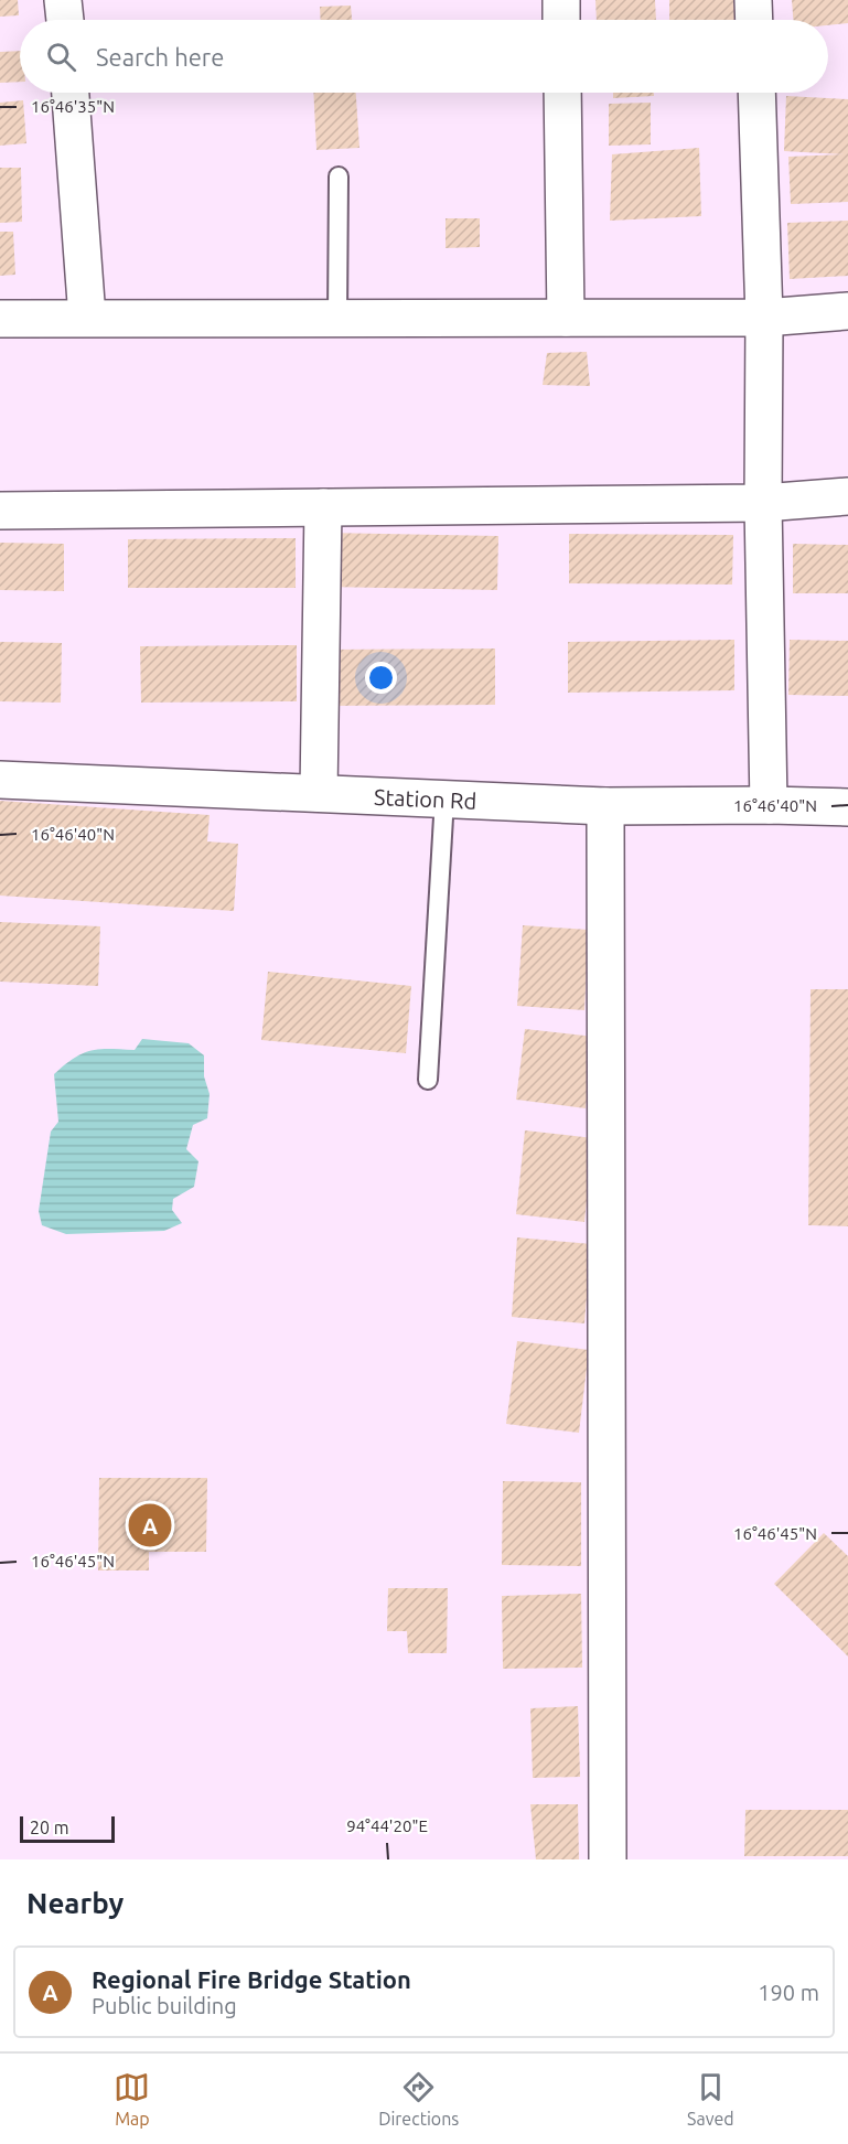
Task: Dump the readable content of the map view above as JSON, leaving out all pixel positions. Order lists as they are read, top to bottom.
{
  "streets": {
    "street": ["Station Rd"]
  },
  "scale_bar": "20 m",
  "page": {
    "search": "Search here",
    "pins": "A",
    "scale": "20 m",
    "heading": "Nearby",
    "list": [
      {
        "mark": "A",
        "name": "Regional Fire Bridge Station",
        "note": "Public building",
        "value": "190 m"
      }
    ],
    "nav": ["Map", "Directions", "Saved"]
  },
  "coordinates": [
    "16°46'35\"N",
    "16°46'40\"N",
    "16°46'45\"N",
    "94°44'20\"E"
  ]
}
